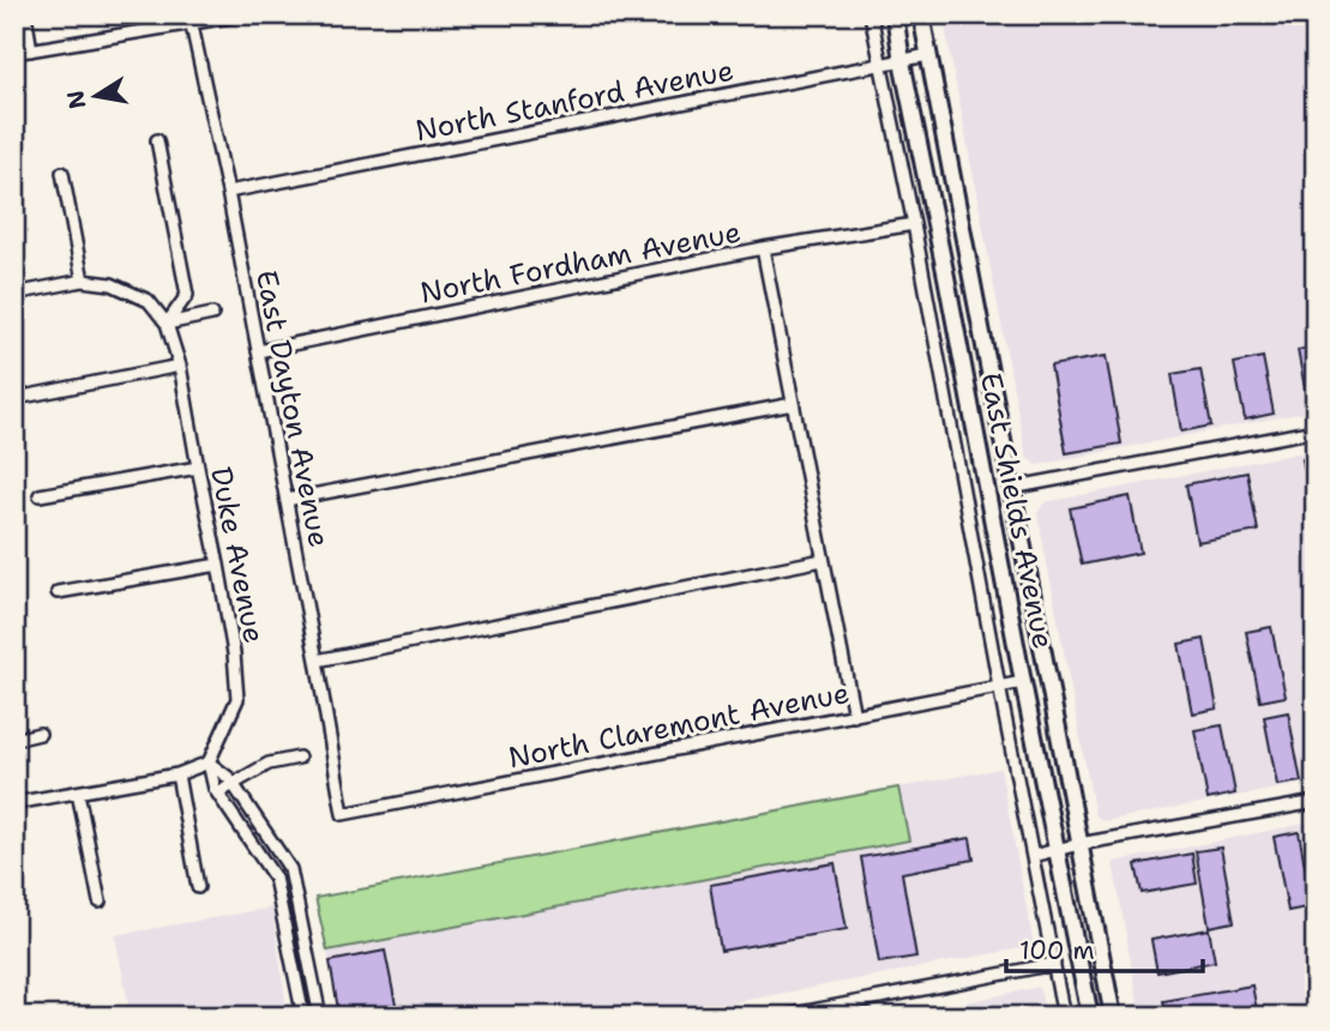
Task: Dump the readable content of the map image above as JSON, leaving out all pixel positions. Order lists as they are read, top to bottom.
{
  "streets": {
    "main road": ["East Shields Avenue"],
    "street": [
      "North Stanford Avenue",
      "North Fordham Avenue",
      "East Dayton Avenue",
      "Duke Avenue",
      "North Claremont Avenue"
    ]
  },
  "crossings": [
    ["North Stanford Avenue", "East Dayton Avenue"],
    ["North Stanford Avenue", "East Shields Avenue"],
    ["North Fordham Avenue", "East Dayton Avenue"],
    ["North Fordham Avenue", "East Shields Avenue"],
    ["East Dayton Avenue", "North Claremont Avenue"],
    ["East Shields Avenue", "North Claremont Avenue"]
  ],
  "scale_bar": "100 m",
  "north": "left"
}
